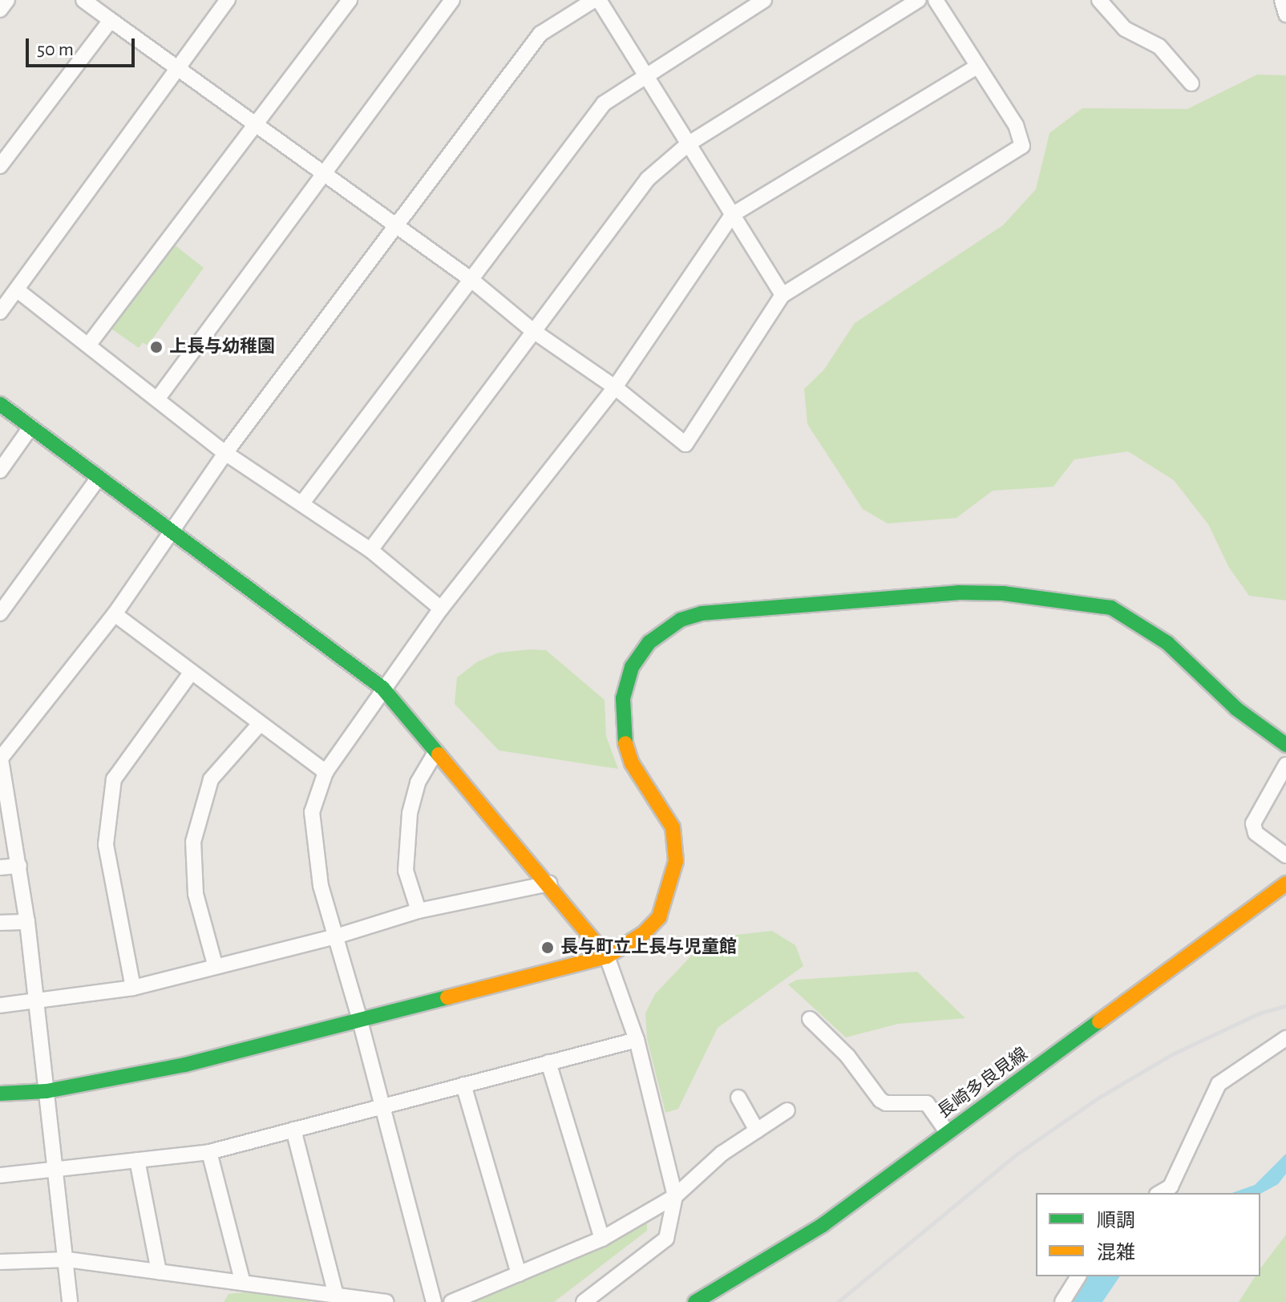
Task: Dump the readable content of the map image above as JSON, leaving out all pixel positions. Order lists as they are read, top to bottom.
{
  "streets": {
    "street": ["長崎多良見線"]
  },
  "places": ["上長与幼稚園", "長与町立上長与児童館"],
  "legend": ["順調", "混雑"],
  "scale_bar": "50 m"
}
